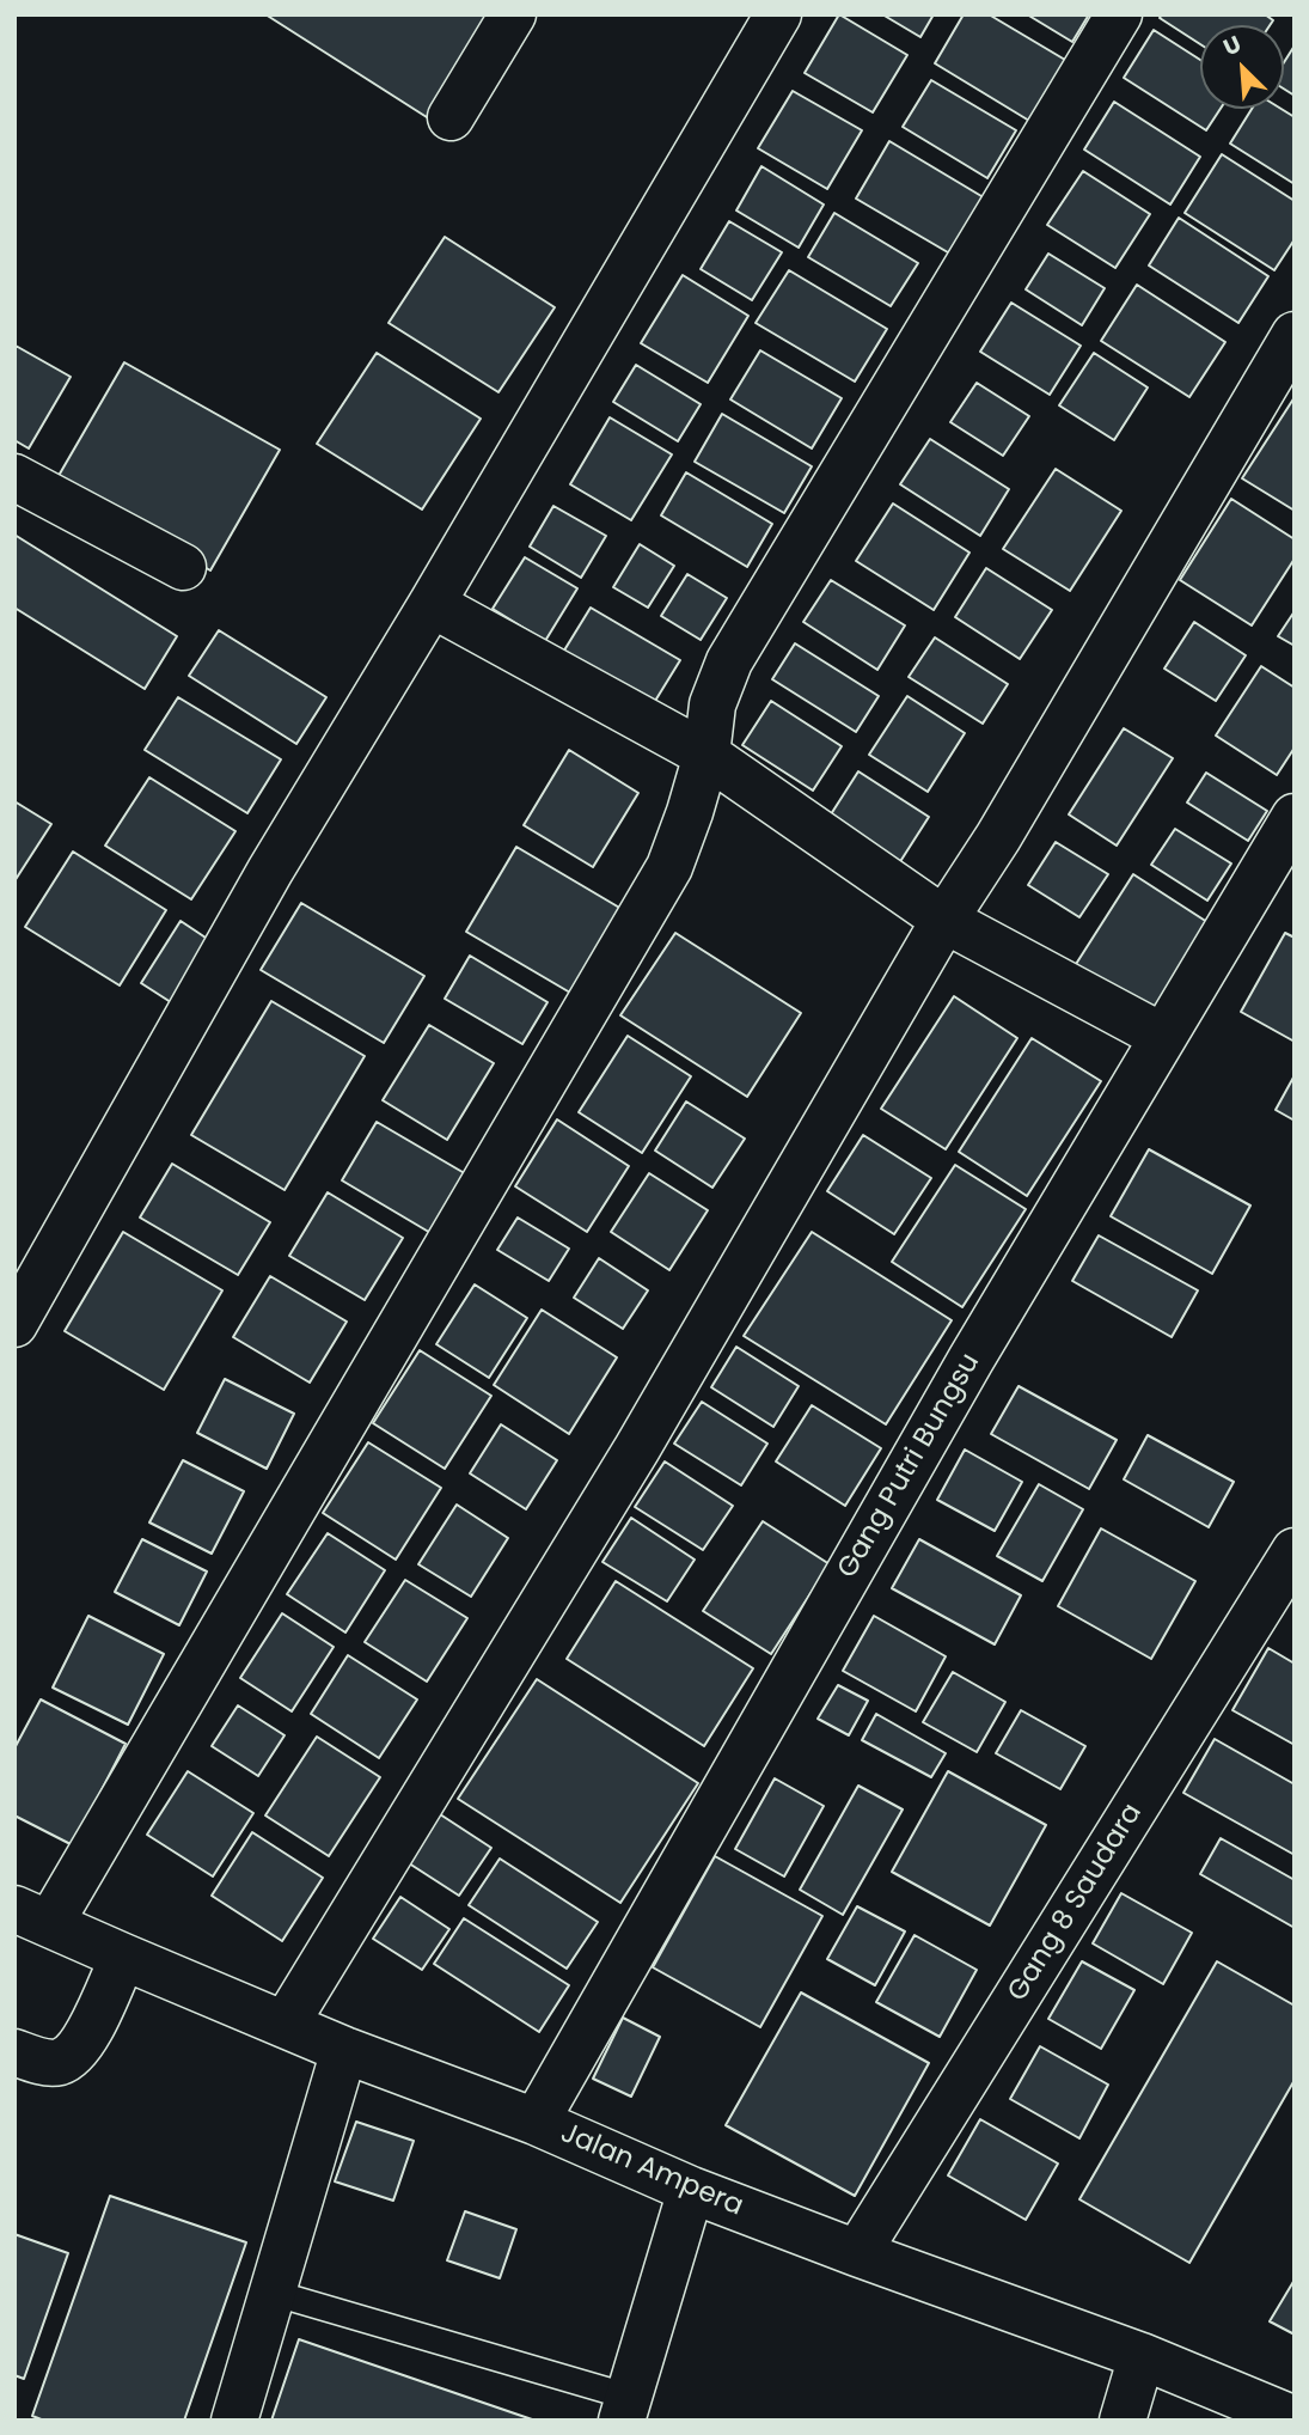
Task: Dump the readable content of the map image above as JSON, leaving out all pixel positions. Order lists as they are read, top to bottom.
{
  "streets": {
    "street": ["Gang Putri Bungsu", "Gang 8 Saudara", "Jalan Ampera"]
  },
  "crossings": [
    ["Gang Putri Bungsu", "Jalan Ampera"],
    ["Gang 8 Saudara", "Jalan Ampera"]
  ],
  "north": "top left"
}
